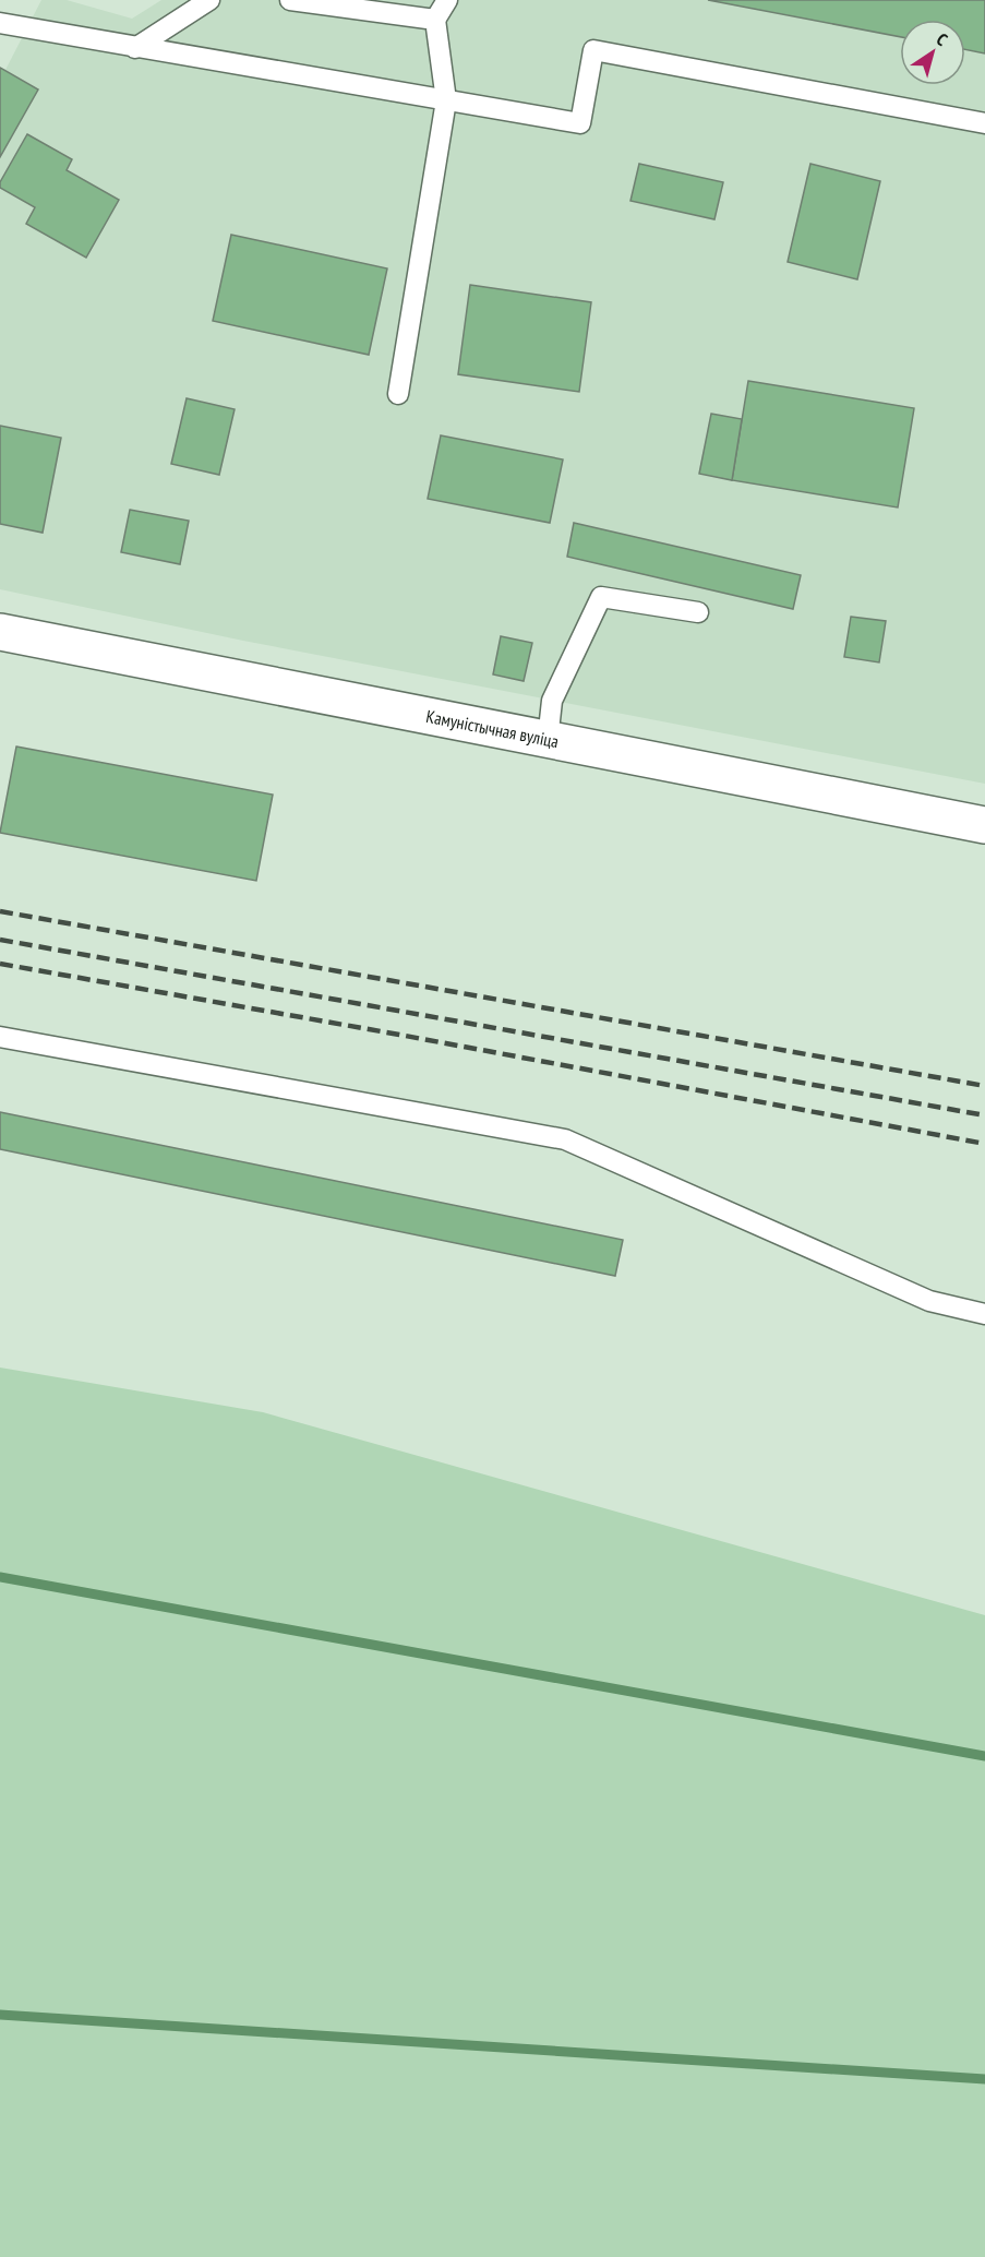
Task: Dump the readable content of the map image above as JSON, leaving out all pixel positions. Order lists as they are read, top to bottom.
{
  "streets": {
    "street": ["Камуністычная вуліца"]
  },
  "north": "top right"
}
